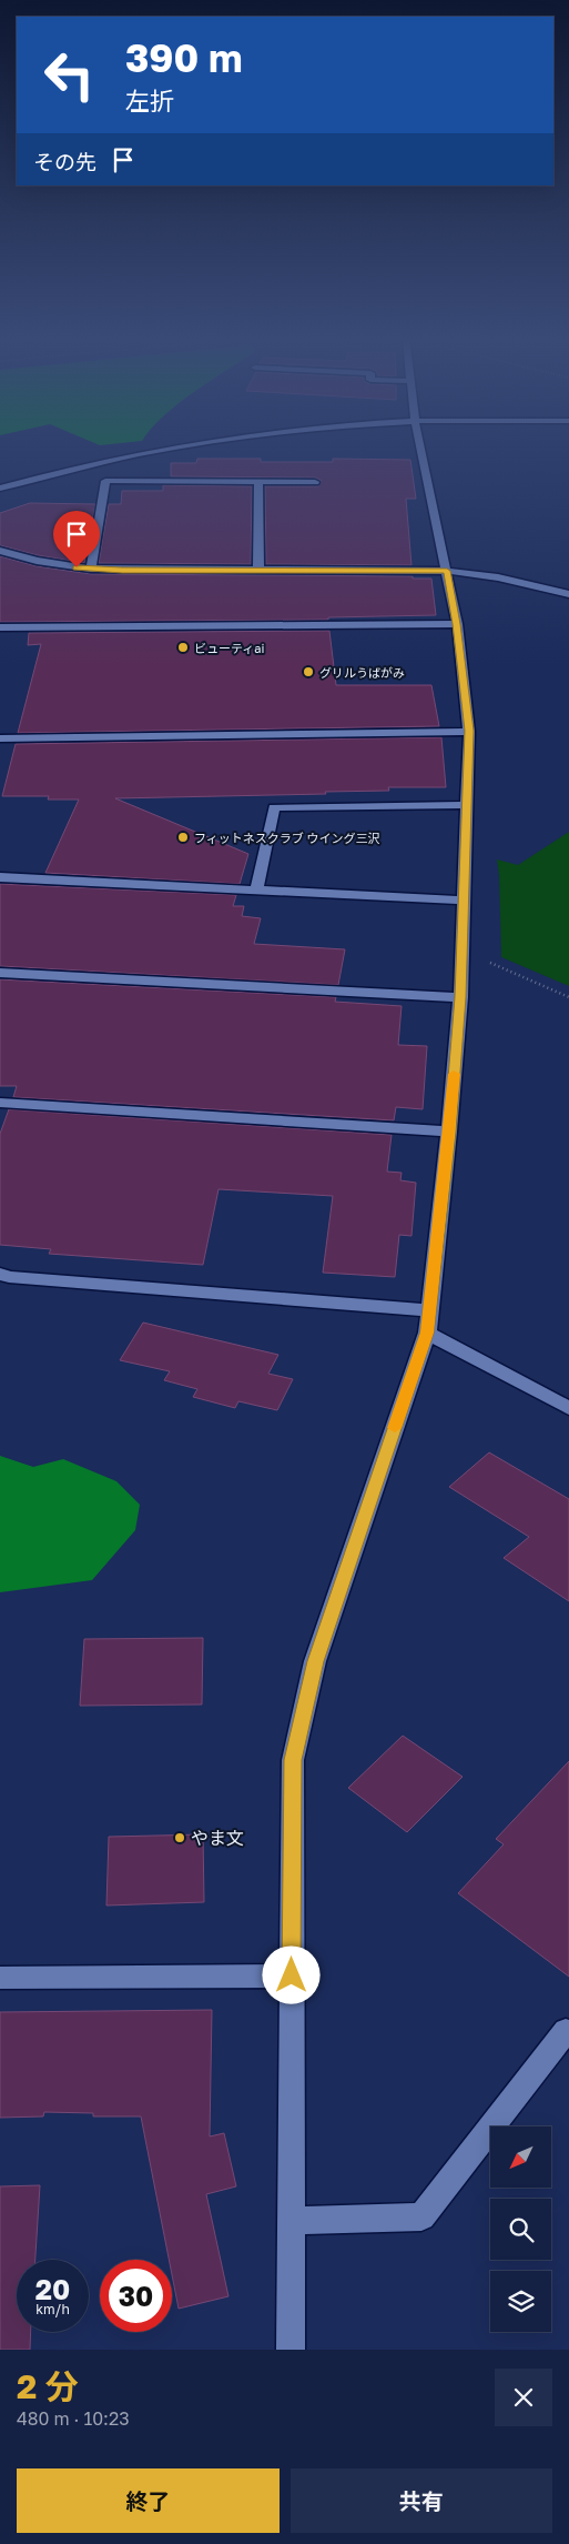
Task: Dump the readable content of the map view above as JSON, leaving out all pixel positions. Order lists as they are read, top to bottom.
{
  "places": [
    "ビューティai",
    "グリルうばがみ",
    "フィットネスクラブ ウイング三沢",
    "やま文"
  ],
  "north": "bottom left",
  "page": {
    "turn": ["390 m", "左折"],
    "then": "その先",
    "speed": "20 km/h",
    "limit": "30",
    "heading": ["2 分", "480 m · 10:23"],
    "buttons": ["終了", "共有"]
  }
}
